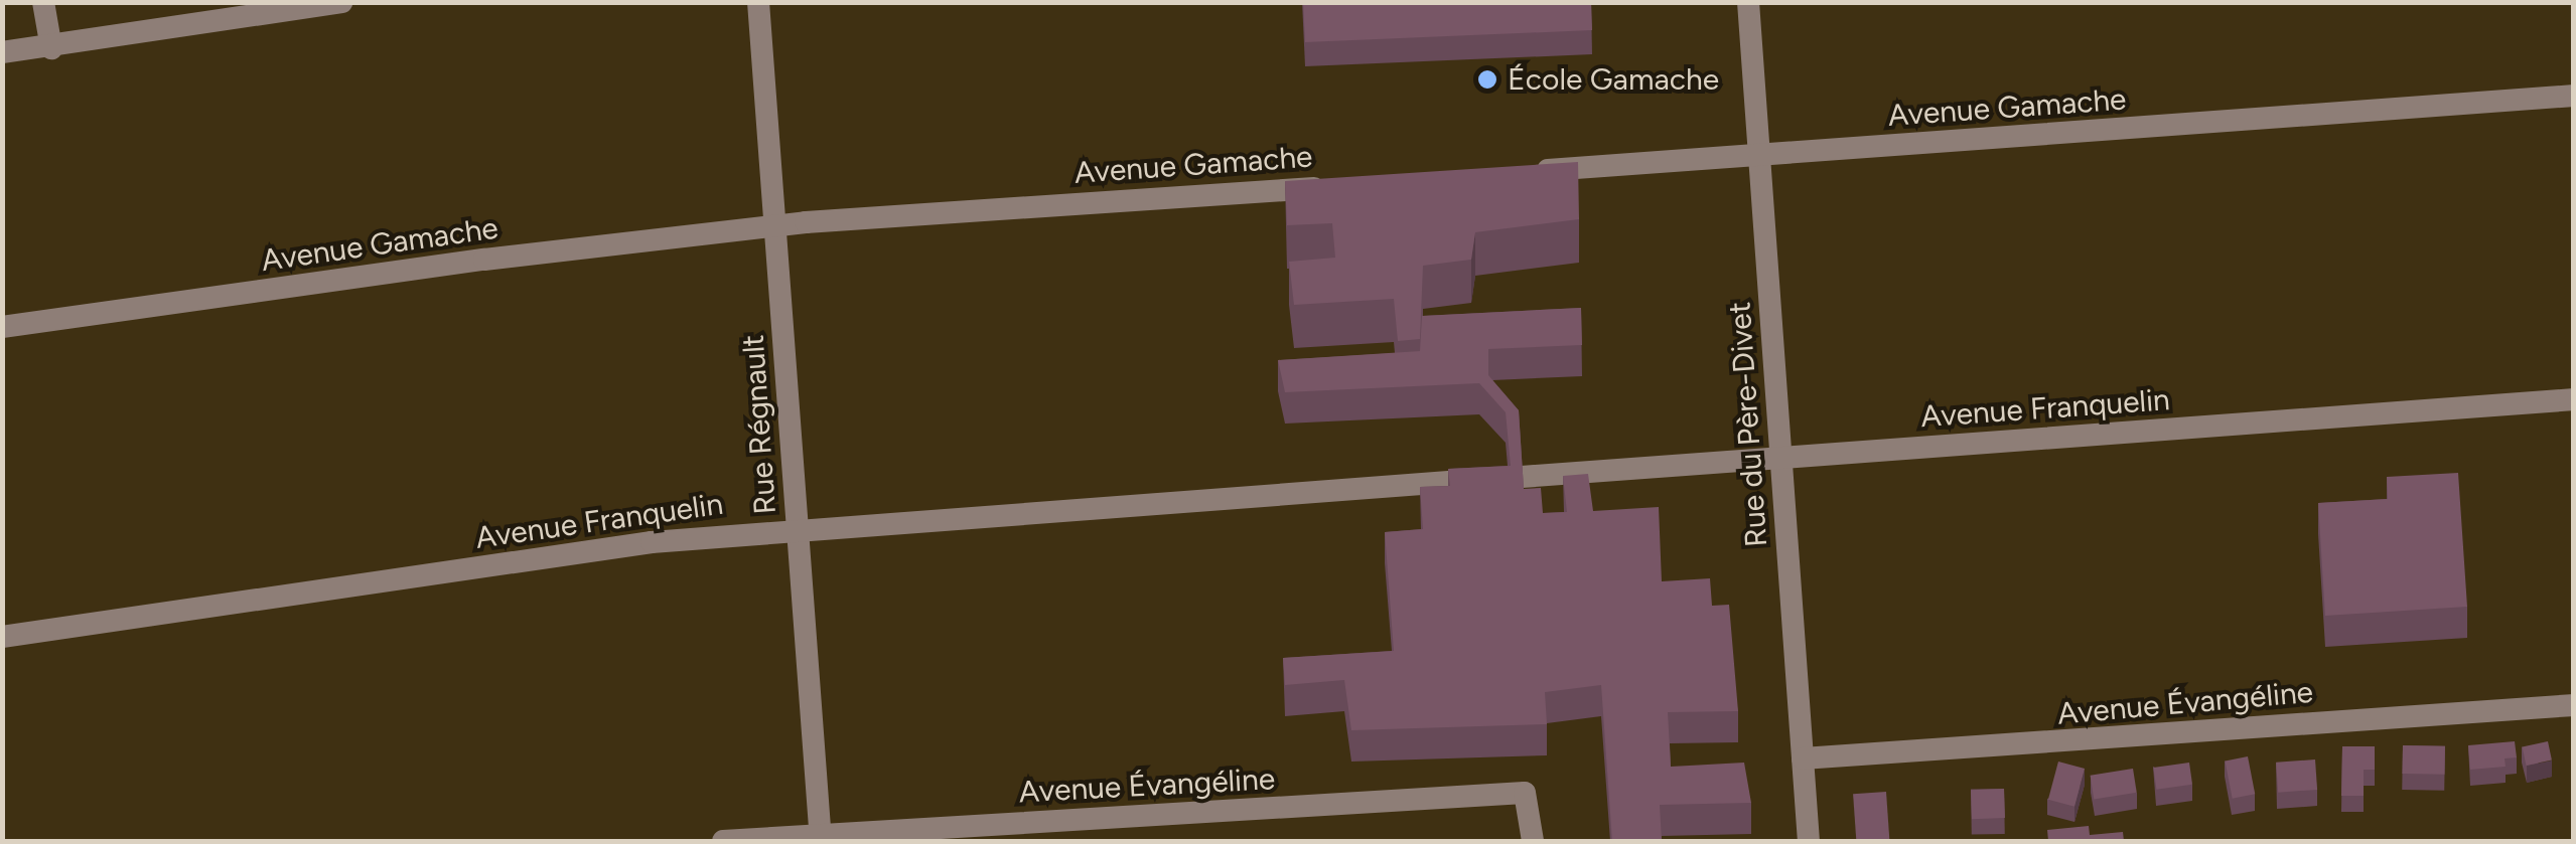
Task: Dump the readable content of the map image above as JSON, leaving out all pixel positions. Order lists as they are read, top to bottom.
{
  "streets": {
    "street": [
      "Avenue Gamache",
      "Avenue Franquelin",
      "Rue Régnault",
      "Rue du Père-Divet",
      "Avenue Évangéline"
    ]
  },
  "crossings": [
    ["Avenue Gamache", "Rue Régnault"],
    ["Avenue Gamache", "Rue du Père-Divet"],
    ["Avenue Franquelin", "Rue Régnault"],
    ["Avenue Franquelin", "Rue du Père-Divet"],
    ["Rue Régnault", "Avenue Évangéline"],
    ["Rue du Père-Divet", "Avenue Évangéline"]
  ],
  "places": ["École Gamache"]
}
